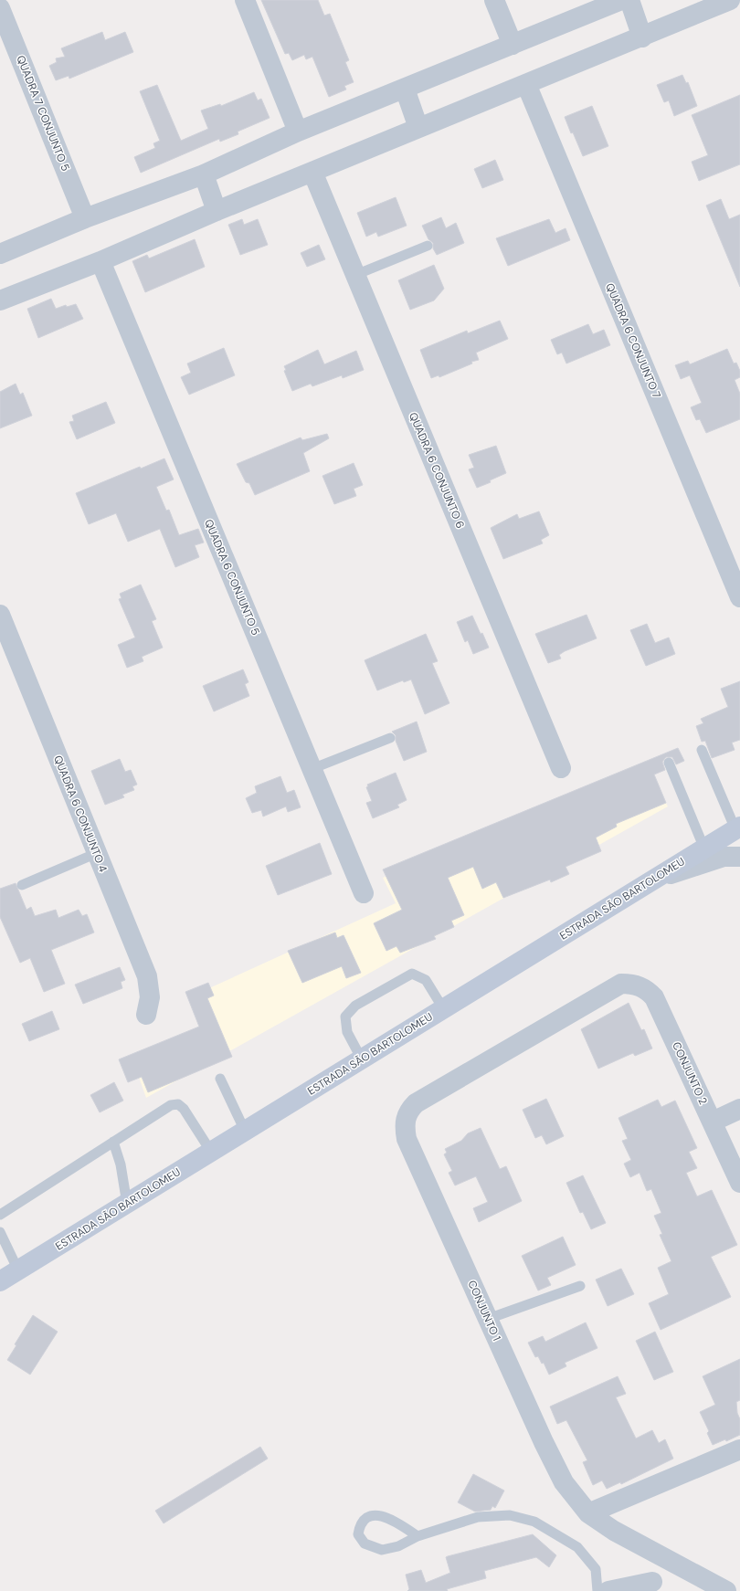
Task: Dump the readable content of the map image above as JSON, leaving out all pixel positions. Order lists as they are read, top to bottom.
{
  "streets": {
    "street": [
      "QUADRA 7 CONJUNTO 5",
      "QUADRA 6 CONJUNTO 7",
      "QUADRA 6 CONJUNTO 6",
      "QUADRA 6 CONJUNTO 5",
      "QUADRA 6 CONJUNTO 4",
      "ESTRADA SÃO BARTOLOMEU",
      "CONJUNTO 2",
      "CONJUNTO 1"
    ]
  },
  "crossings": [
    ["CONJUNTO 2", "CONJUNTO 1"]
  ]
}
